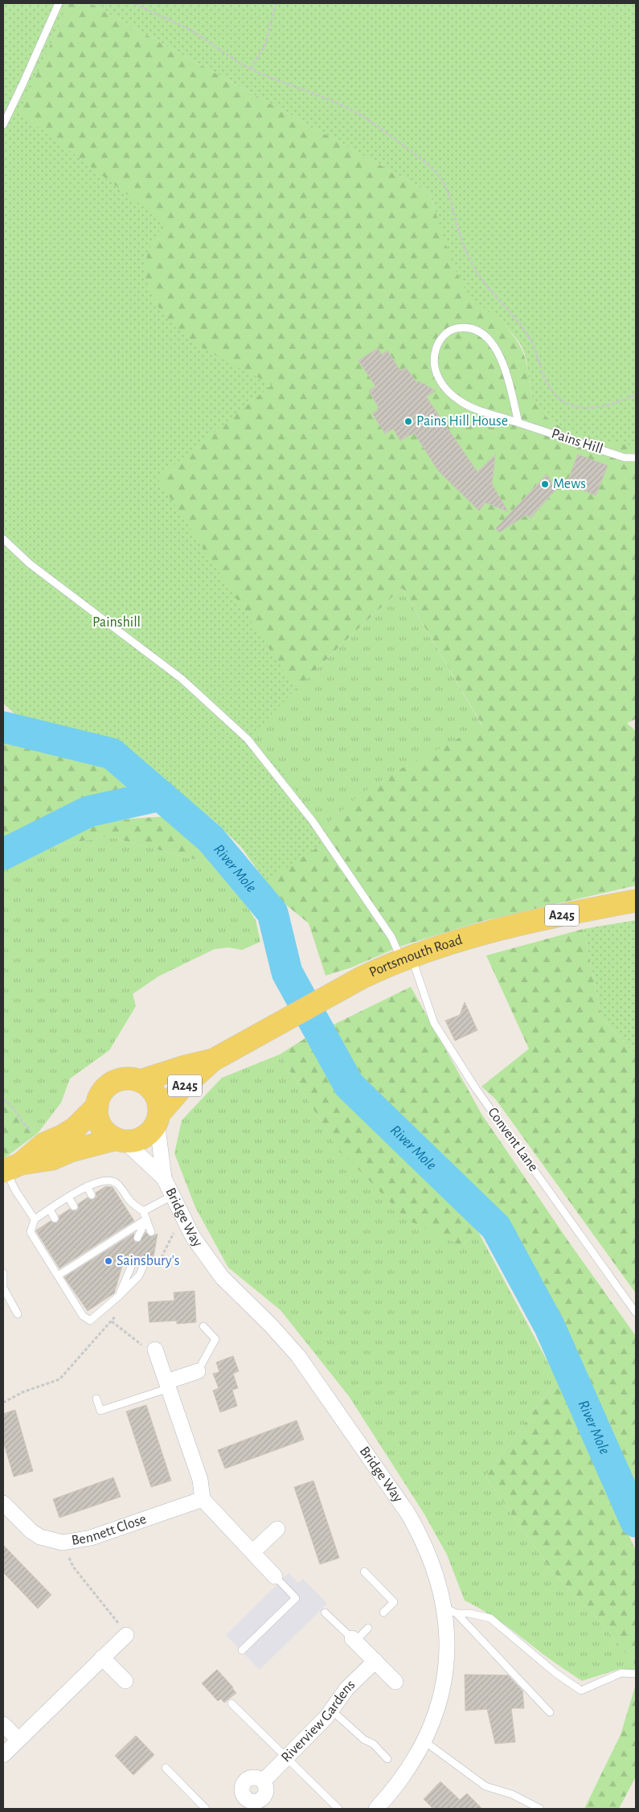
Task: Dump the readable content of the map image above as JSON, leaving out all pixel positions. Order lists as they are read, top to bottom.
{
  "streets": {
    "main road": ["A245", "Portsmouth Road"],
    "street": ["Bridge Way", "Bennett Close", "Riverview Gardens"],
    "lane": ["Pains Hill", "Convent Lane"]
  },
  "crossings": [
    ["Portsmouth Road", "Convent Lane"],
    ["Portsmouth Road", "Bridge Way"]
  ],
  "water": ["River Mole"],
  "parks": ["Painshill"],
  "places": ["Pains Hill House", "Mews", "Sainsbury's"]
}
